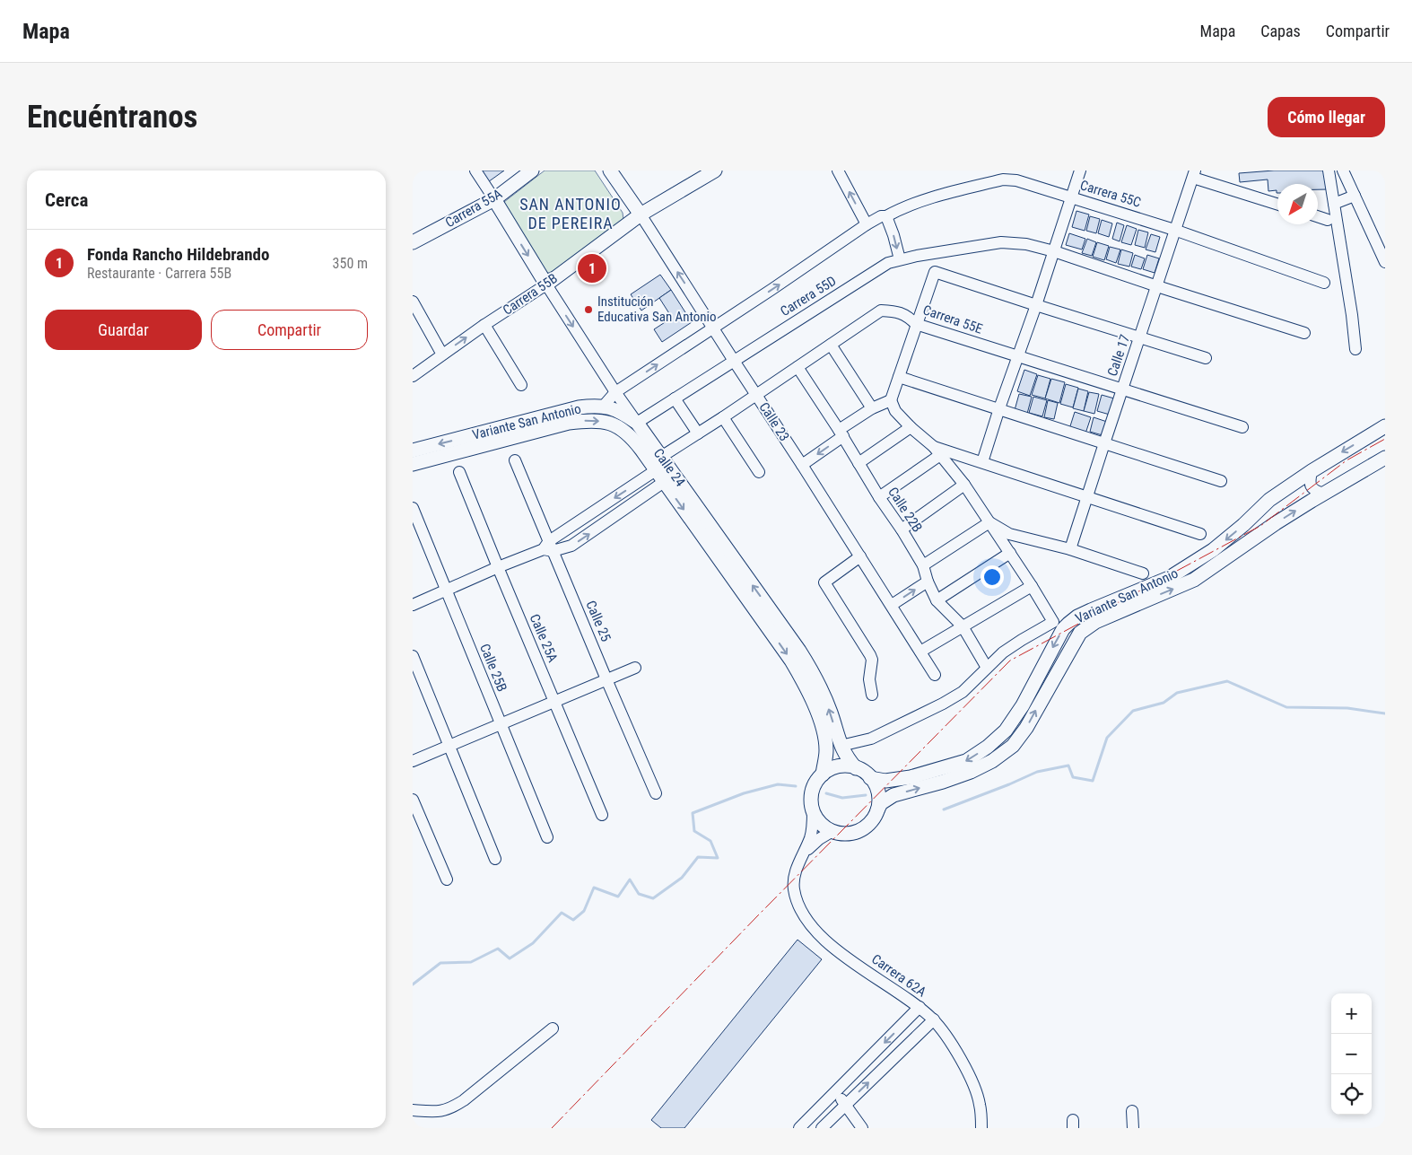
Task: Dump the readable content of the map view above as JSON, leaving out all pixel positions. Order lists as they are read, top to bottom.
{
  "streets": {
    "main road": [
      "Carrera 55A",
      "Carrera 55B",
      "Variante San Antonio",
      "Calle 23",
      "Calle 24"
    ],
    "street": [
      "Carrera 55C",
      "Carrera 55D",
      "Carrera 55E",
      "Calle 17",
      "Calle 22B",
      "Calle 25",
      "Calle 25A",
      "Calle 25B",
      "Carrera 62A"
    ]
  },
  "crossings": [
    ["Carrera 55C", "Calle 17"],
    ["Carrera 55C", "Variante San Antonio"],
    ["Carrera 55C", "Calle 23"],
    ["Carrera 55C", "Calle 24"],
    ["Carrera 55A", "Calle 24"],
    ["Carrera 55B", "Calle 23"],
    ["Carrera 55B", "Calle 24"],
    ["Carrera 55D", "Calle 17"],
    ["Carrera 55D", "Variante San Antonio"],
    ["Carrera 55D", "Calle 23"],
    ["Carrera 55D", "Calle 24"],
    ["Carrera 55E", "Calle 17"],
    ["Carrera 55E", "Calle 23"],
    ["Carrera 55E", "Calle 24"],
    ["Carrera 55E", "Calle 22B"],
    ["Variante San Antonio", "Calle 24"],
    ["Variante San Antonio", "Carrera 62A"],
    ["Calle 24", "Carrera 62A"]
  ],
  "one_way": ["Carrera 55C"],
  "districts": ["SAN ANTONIO DE PEREIRA"],
  "places": ["Institución Educativa San Antonio"],
  "north": "bottom left",
  "page": {
    "header": "Mapa",
    "nav": ["Mapa", "Capas", "Compartir"],
    "buttons": [
      "Cómo llegar",
      ["Guardar", "Compartir"]
    ],
    "title": "Encuéntranos",
    "heading": "Cerca",
    "list": [
      {
        "mark": "1",
        "name": "Fonda Rancho Hildebrando",
        "note": "Restaurante · Carrera 55B",
        "value": "350 m"
      }
    ],
    "pins": "1",
    "map_buttons": ["+", "−"]
  }
}
